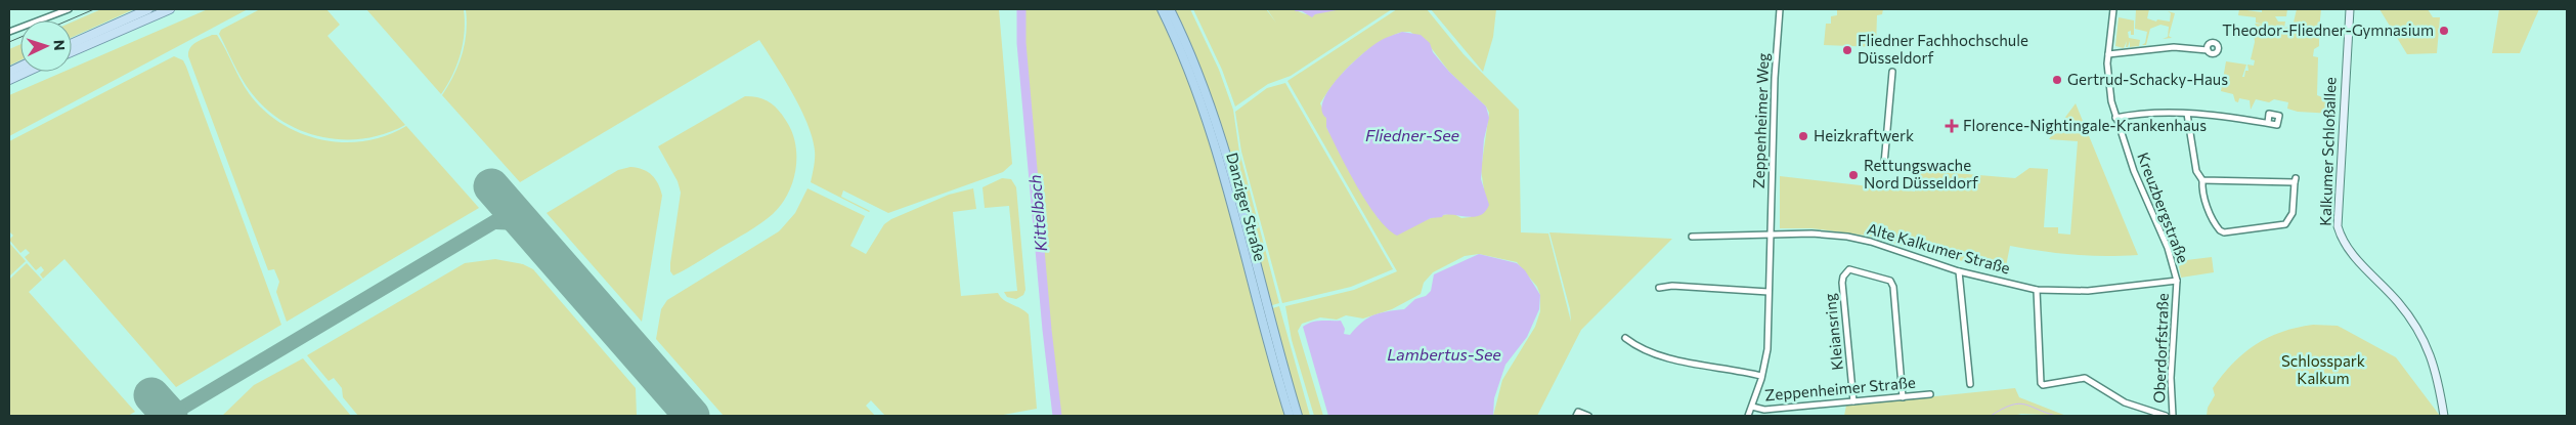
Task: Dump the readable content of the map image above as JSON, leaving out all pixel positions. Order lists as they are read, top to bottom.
{
  "streets": {
    "highway": ["Danziger Straße"],
    "main road": ["Kalkumer Schloßallee"],
    "street": [
      "Zeppenheimer Weg",
      "Kreuzbergstraße",
      "Alte Kalkumer Straße",
      "Kleiansring",
      "Oberdorfstraße",
      "Zeppenheimer Straße"
    ]
  },
  "crossings": [
    ["Zeppenheimer Weg", "Alte Kalkumer Straße"],
    ["Zeppenheimer Weg", "Zeppenheimer Straße"],
    ["Kreuzbergstraße", "Alte Kalkumer Straße"],
    ["Kreuzbergstraße", "Oberdorfstraße"],
    ["Alte Kalkumer Straße", "Oberdorfstraße"],
    ["Alte Kalkumer Straße", "Zeppenheimer Straße"],
    ["Kleiansring", "Zeppenheimer Straße"]
  ],
  "water": ["Fliedner-See", "Kittelbach", "Lambertus-See"],
  "parks": ["Schlosspark Kalkum"],
  "places": {
    "other": [
      "Theodor-Fliedner-Gymnasium",
      "Fliedner Fachhochschule Düsseldorf",
      "Gertrud-Schacky-Haus",
      "Heizkraftwerk",
      "Rettungswache Nord Düsseldorf"
    ],
    "health": ["Florence-Nightingale-Krankenhaus"]
  },
  "north": "right"
}
